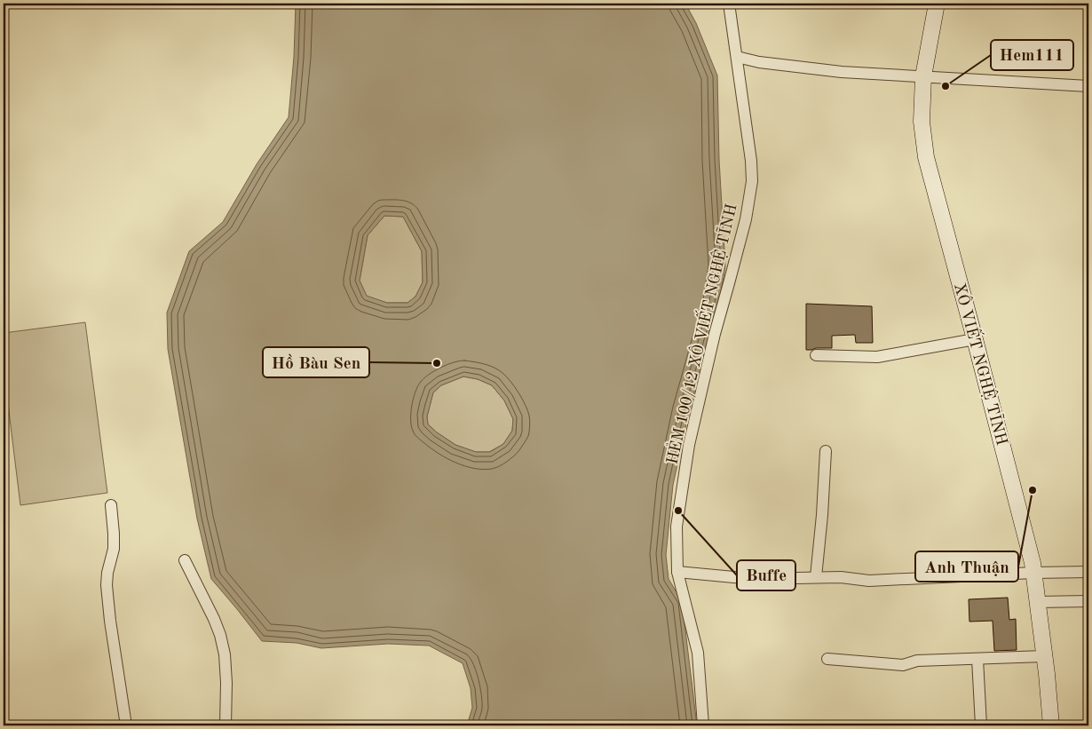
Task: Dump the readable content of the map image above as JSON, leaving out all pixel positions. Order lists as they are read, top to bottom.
{
  "streets": {
    "street": ["HẺM 100/12 XÔ VIẾT NGHỆ TĨNH", "XÔ VIẾT NGHỆ TĨNH"]
  },
  "places": [
    "Hem111",
    "Hồ Bàu Sen",
    "Anh Thuận",
    "Buffe"
  ]
}
